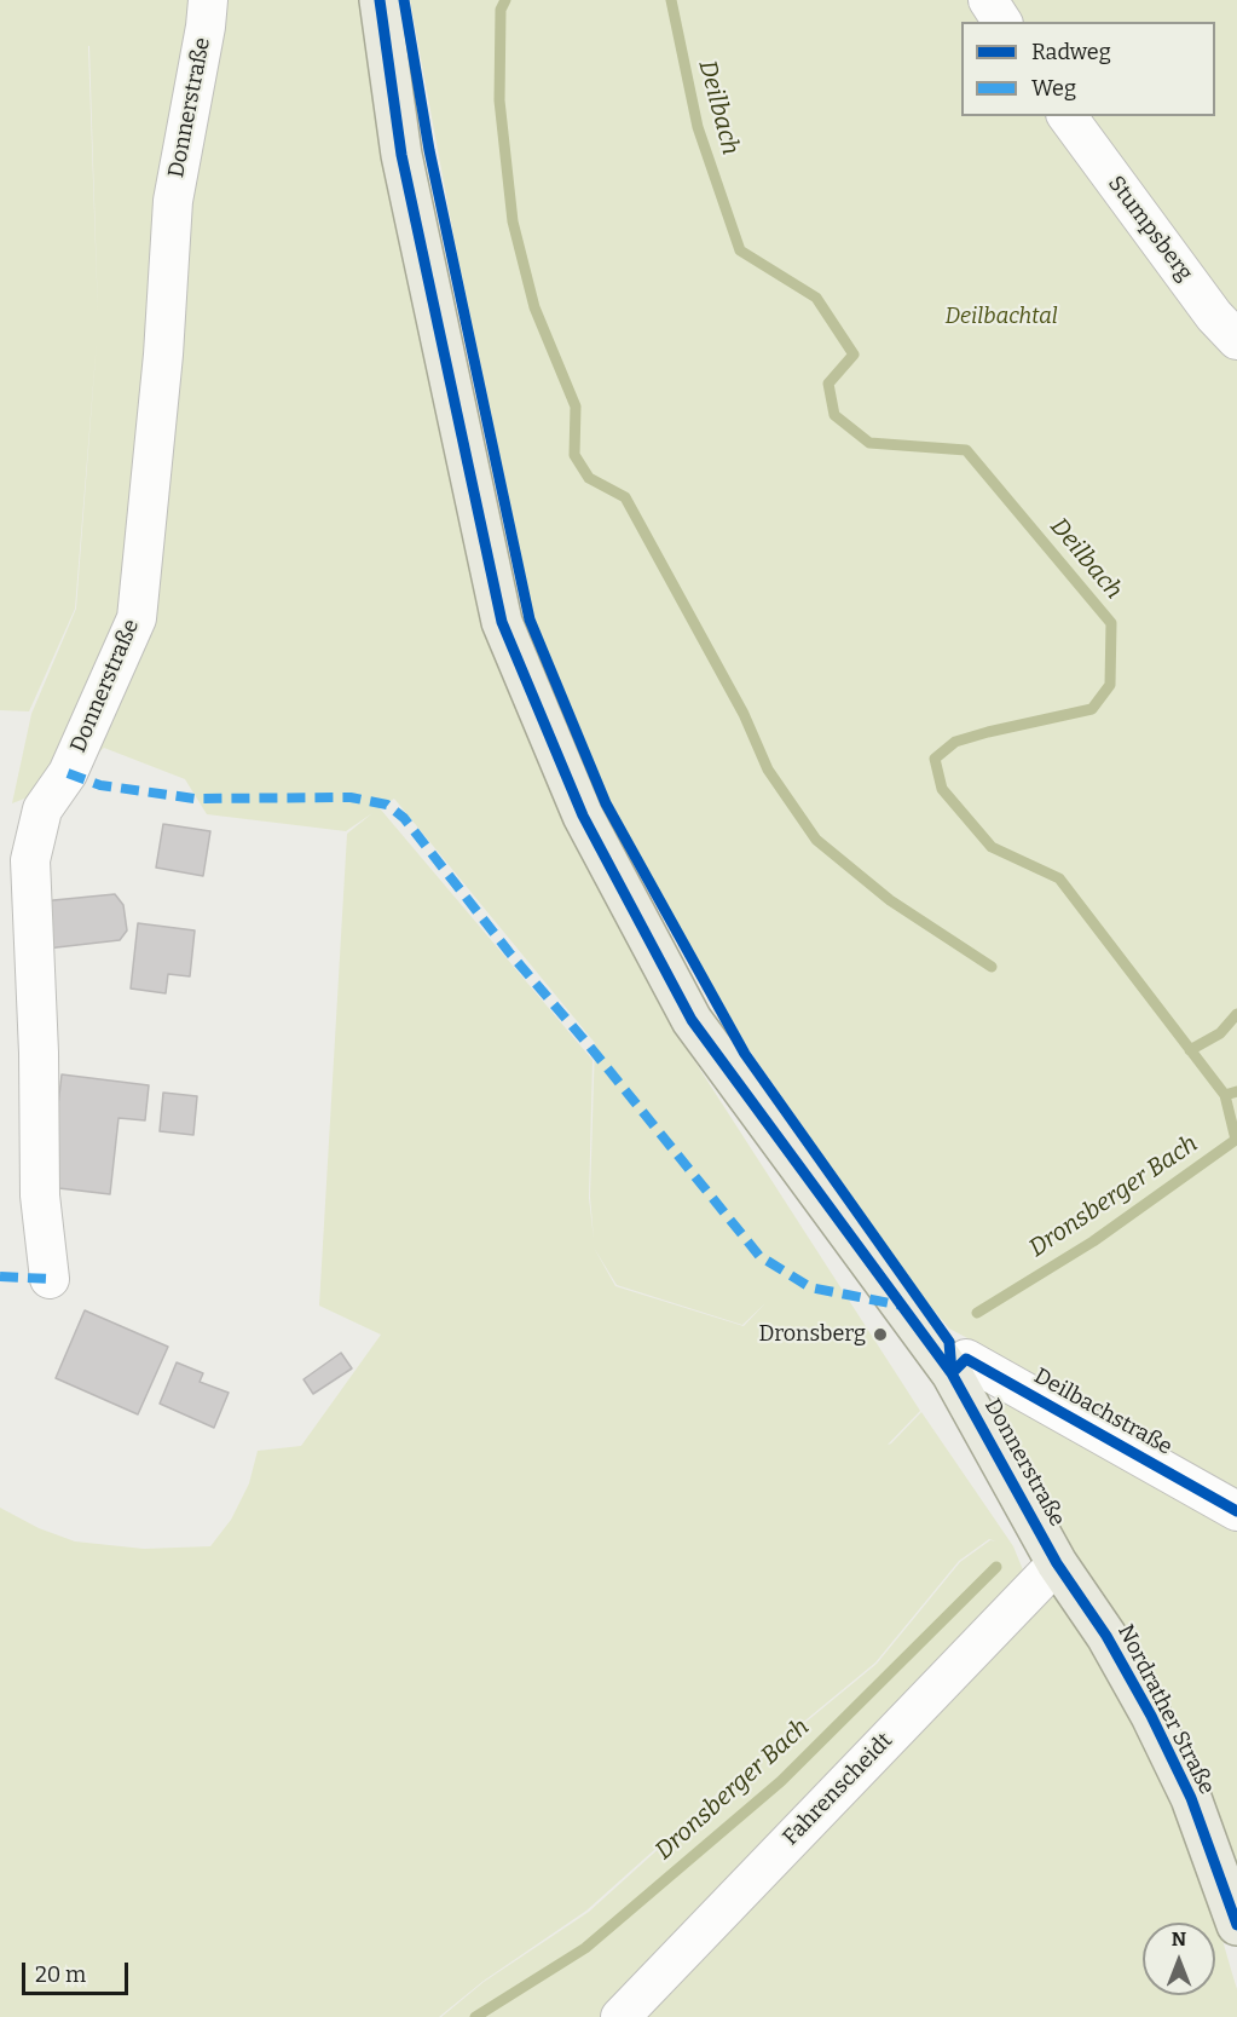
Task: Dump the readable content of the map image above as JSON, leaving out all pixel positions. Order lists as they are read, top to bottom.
{
  "streets": {
    "main road": ["Donnerstraße", "Nordrather Straße"],
    "street": ["Stumpsberg", "Deilbachstraße", "Fahrenscheidt"]
  },
  "crossings": [
    ["Donnerstraße", "Deilbachstraße"],
    ["Donnerstraße", "Nordrather Straße"],
    ["Donnerstraße", "Fahrenscheidt"],
    ["Nordrather Straße", "Fahrenscheidt"]
  ],
  "water": ["Deilbach", "Dronsberger Bach"],
  "parks": ["Deilbachtal"],
  "places": ["Dronsberg"],
  "legend": ["Radweg", "Weg"],
  "scale_bar": "20 m",
  "north": "top"
}
